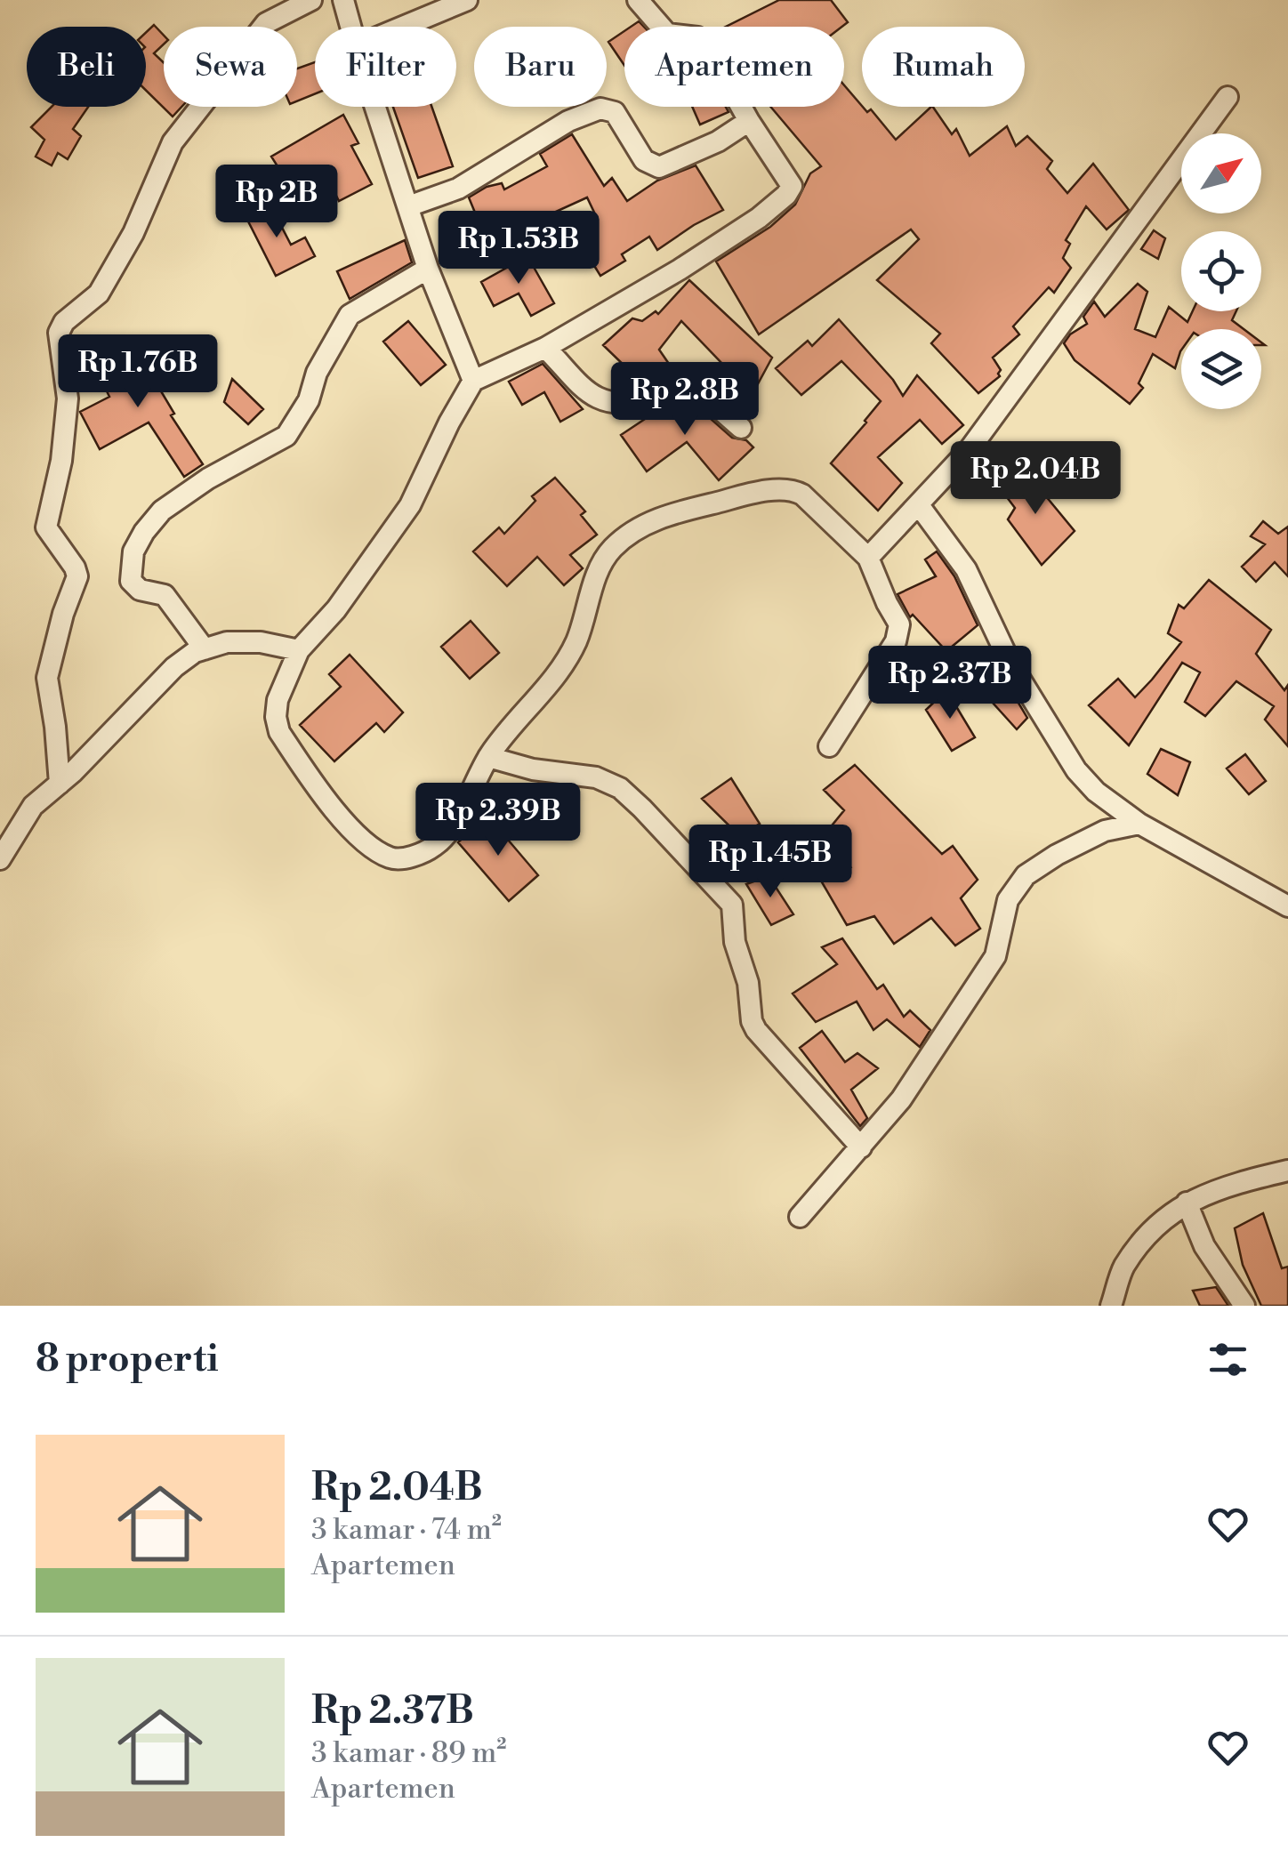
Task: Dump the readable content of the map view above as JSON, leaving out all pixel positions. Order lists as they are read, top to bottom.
{
  "north": "top right",
  "page": {
    "chip": [
      "Beli",
      "Sewa",
      "Filter",
      "Baru",
      "Apartemen",
      "Rumah"
    ],
    "price": [
      "Rp 2B",
      "Rp 1.53B",
      "Rp 1.76B",
      "Rp 2.8B",
      "Rp 2.04B",
      "Rp 2.37B",
      "Rp 2.39B",
      "Rp 1.45B"
    ],
    "heading": "8 properti",
    "list": [
      {
        "name": "Rp 2.04B",
        "note": "3 kamar · 74 m² · Apartemen"
      },
      {
        "name": "Rp 2.37B",
        "note": "3 kamar · 89 m² · Apartemen"
      }
    ]
  }
}
